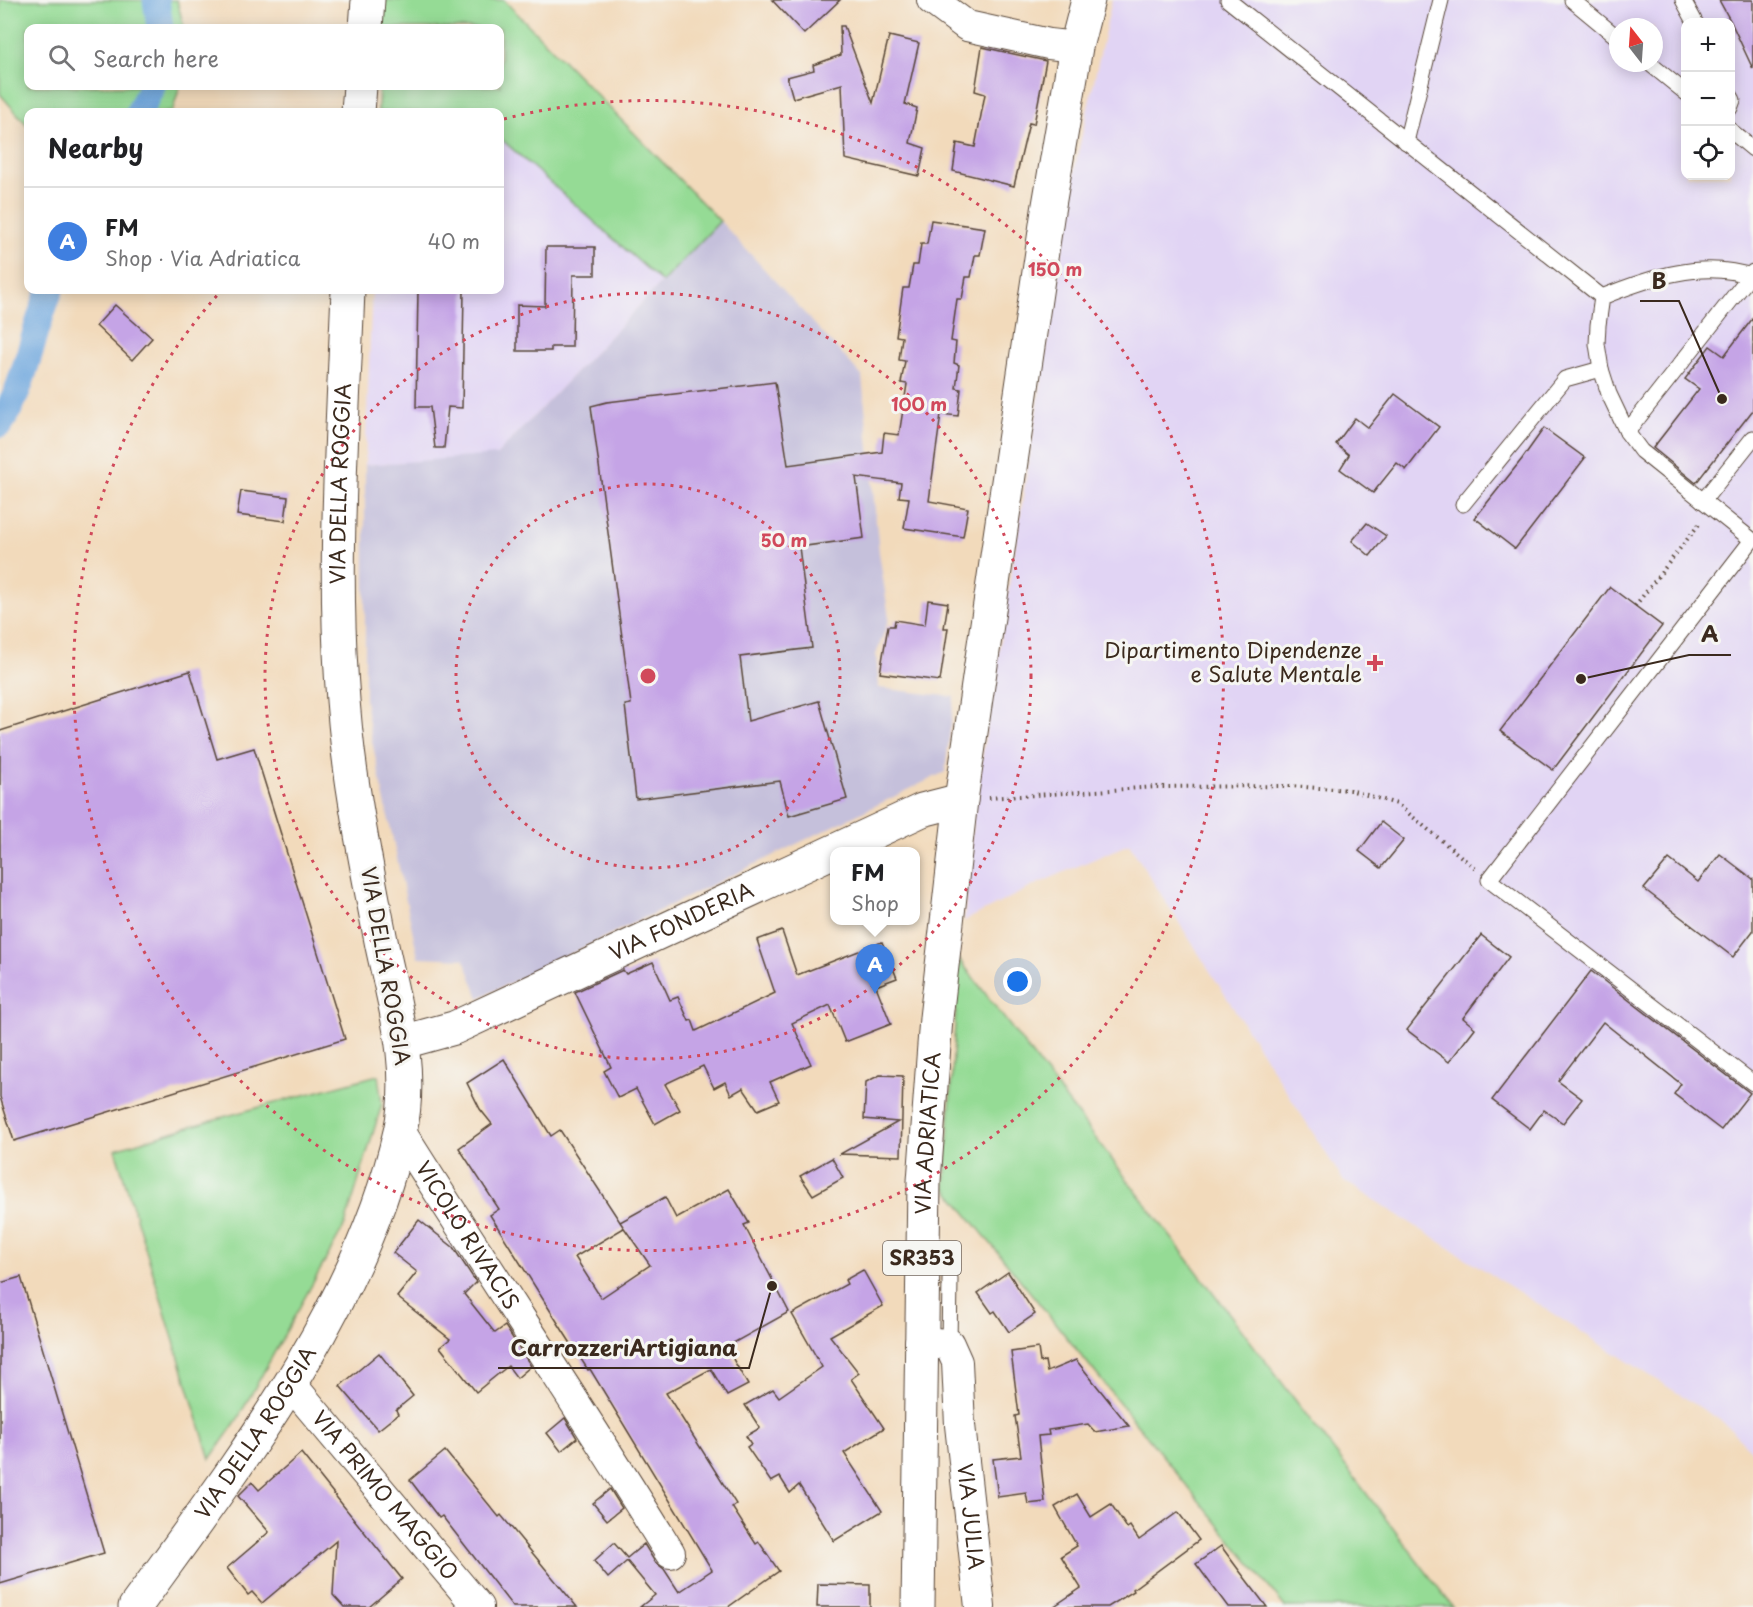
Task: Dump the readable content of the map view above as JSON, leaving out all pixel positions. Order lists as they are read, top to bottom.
{
  "streets": {
    "street": [
      "VIA DELLA ROGGIA",
      "VIA FONDERIA",
      "VIA ADRIATICA",
      "VICOLO RIVACIS",
      "SR353",
      "VIA PRIMO MAGGIO",
      "VIA JULIA"
    ]
  },
  "crossings": [
    ["VIA DELLA ROGGIA", "VIA FONDERIA"],
    ["VIA DELLA ROGGIA", "VICOLO RIVACIS"],
    ["VIA DELLA ROGGIA", "VIA PRIMO MAGGIO"],
    ["VIA FONDERIA", "VIA ADRIATICA"],
    ["VIA ADRIATICA", "VIA JULIA"]
  ],
  "places": {
    "other": ["B", "A", "CarrozzeriArtigiana"],
    "health": ["Dipartimento Dipendenze e Salute Mentale"]
  },
  "north": "top",
  "page": {
    "map_buttons": ["+", "−"],
    "search": "Search here",
    "heading": "Nearby",
    "list": [
      {
        "mark": "A",
        "name": "FM",
        "note": "Shop · Via Adriatica",
        "value": "40 m"
      }
    ],
    "popup": ["FM", "Shop"],
    "pins": "A"
  },
  "rings": ["150 m", "100 m", "50 m"]
}
